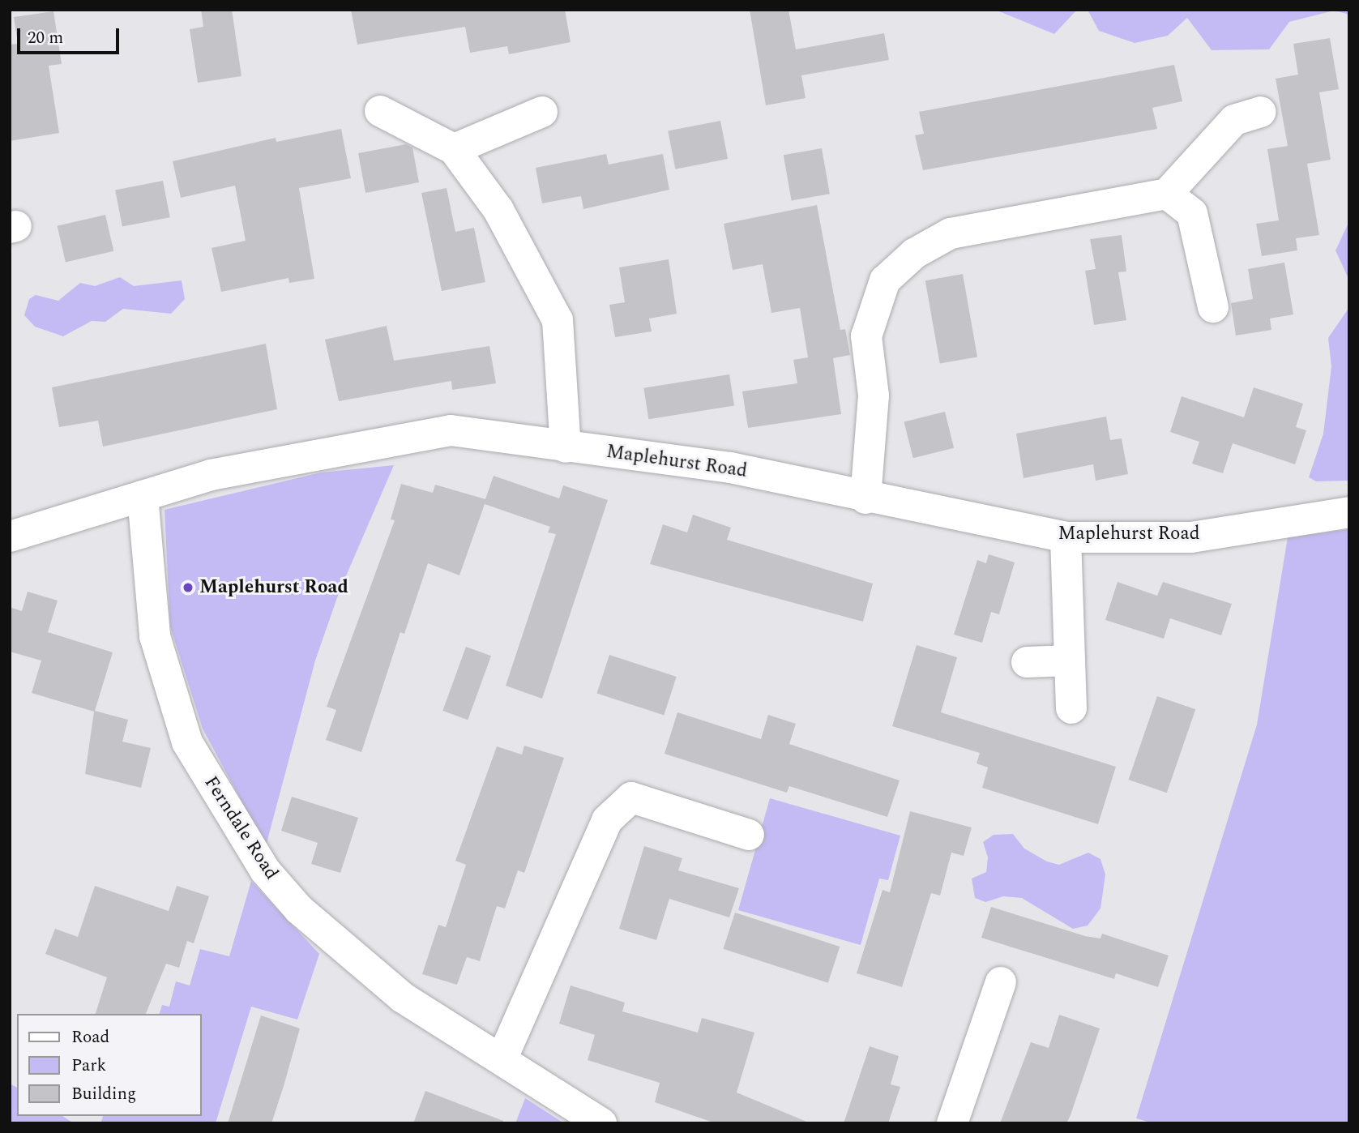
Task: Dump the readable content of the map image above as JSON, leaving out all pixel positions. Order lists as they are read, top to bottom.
{
  "streets": {
    "street": ["Maplehurst Road", "Ferndale Road"]
  },
  "crossings": [
    ["Maplehurst Road", "Ferndale Road"]
  ],
  "places": ["Maplehurst Road"],
  "legend": ["Road", "Park", "Building"],
  "scale_bar": "20 m"
}
